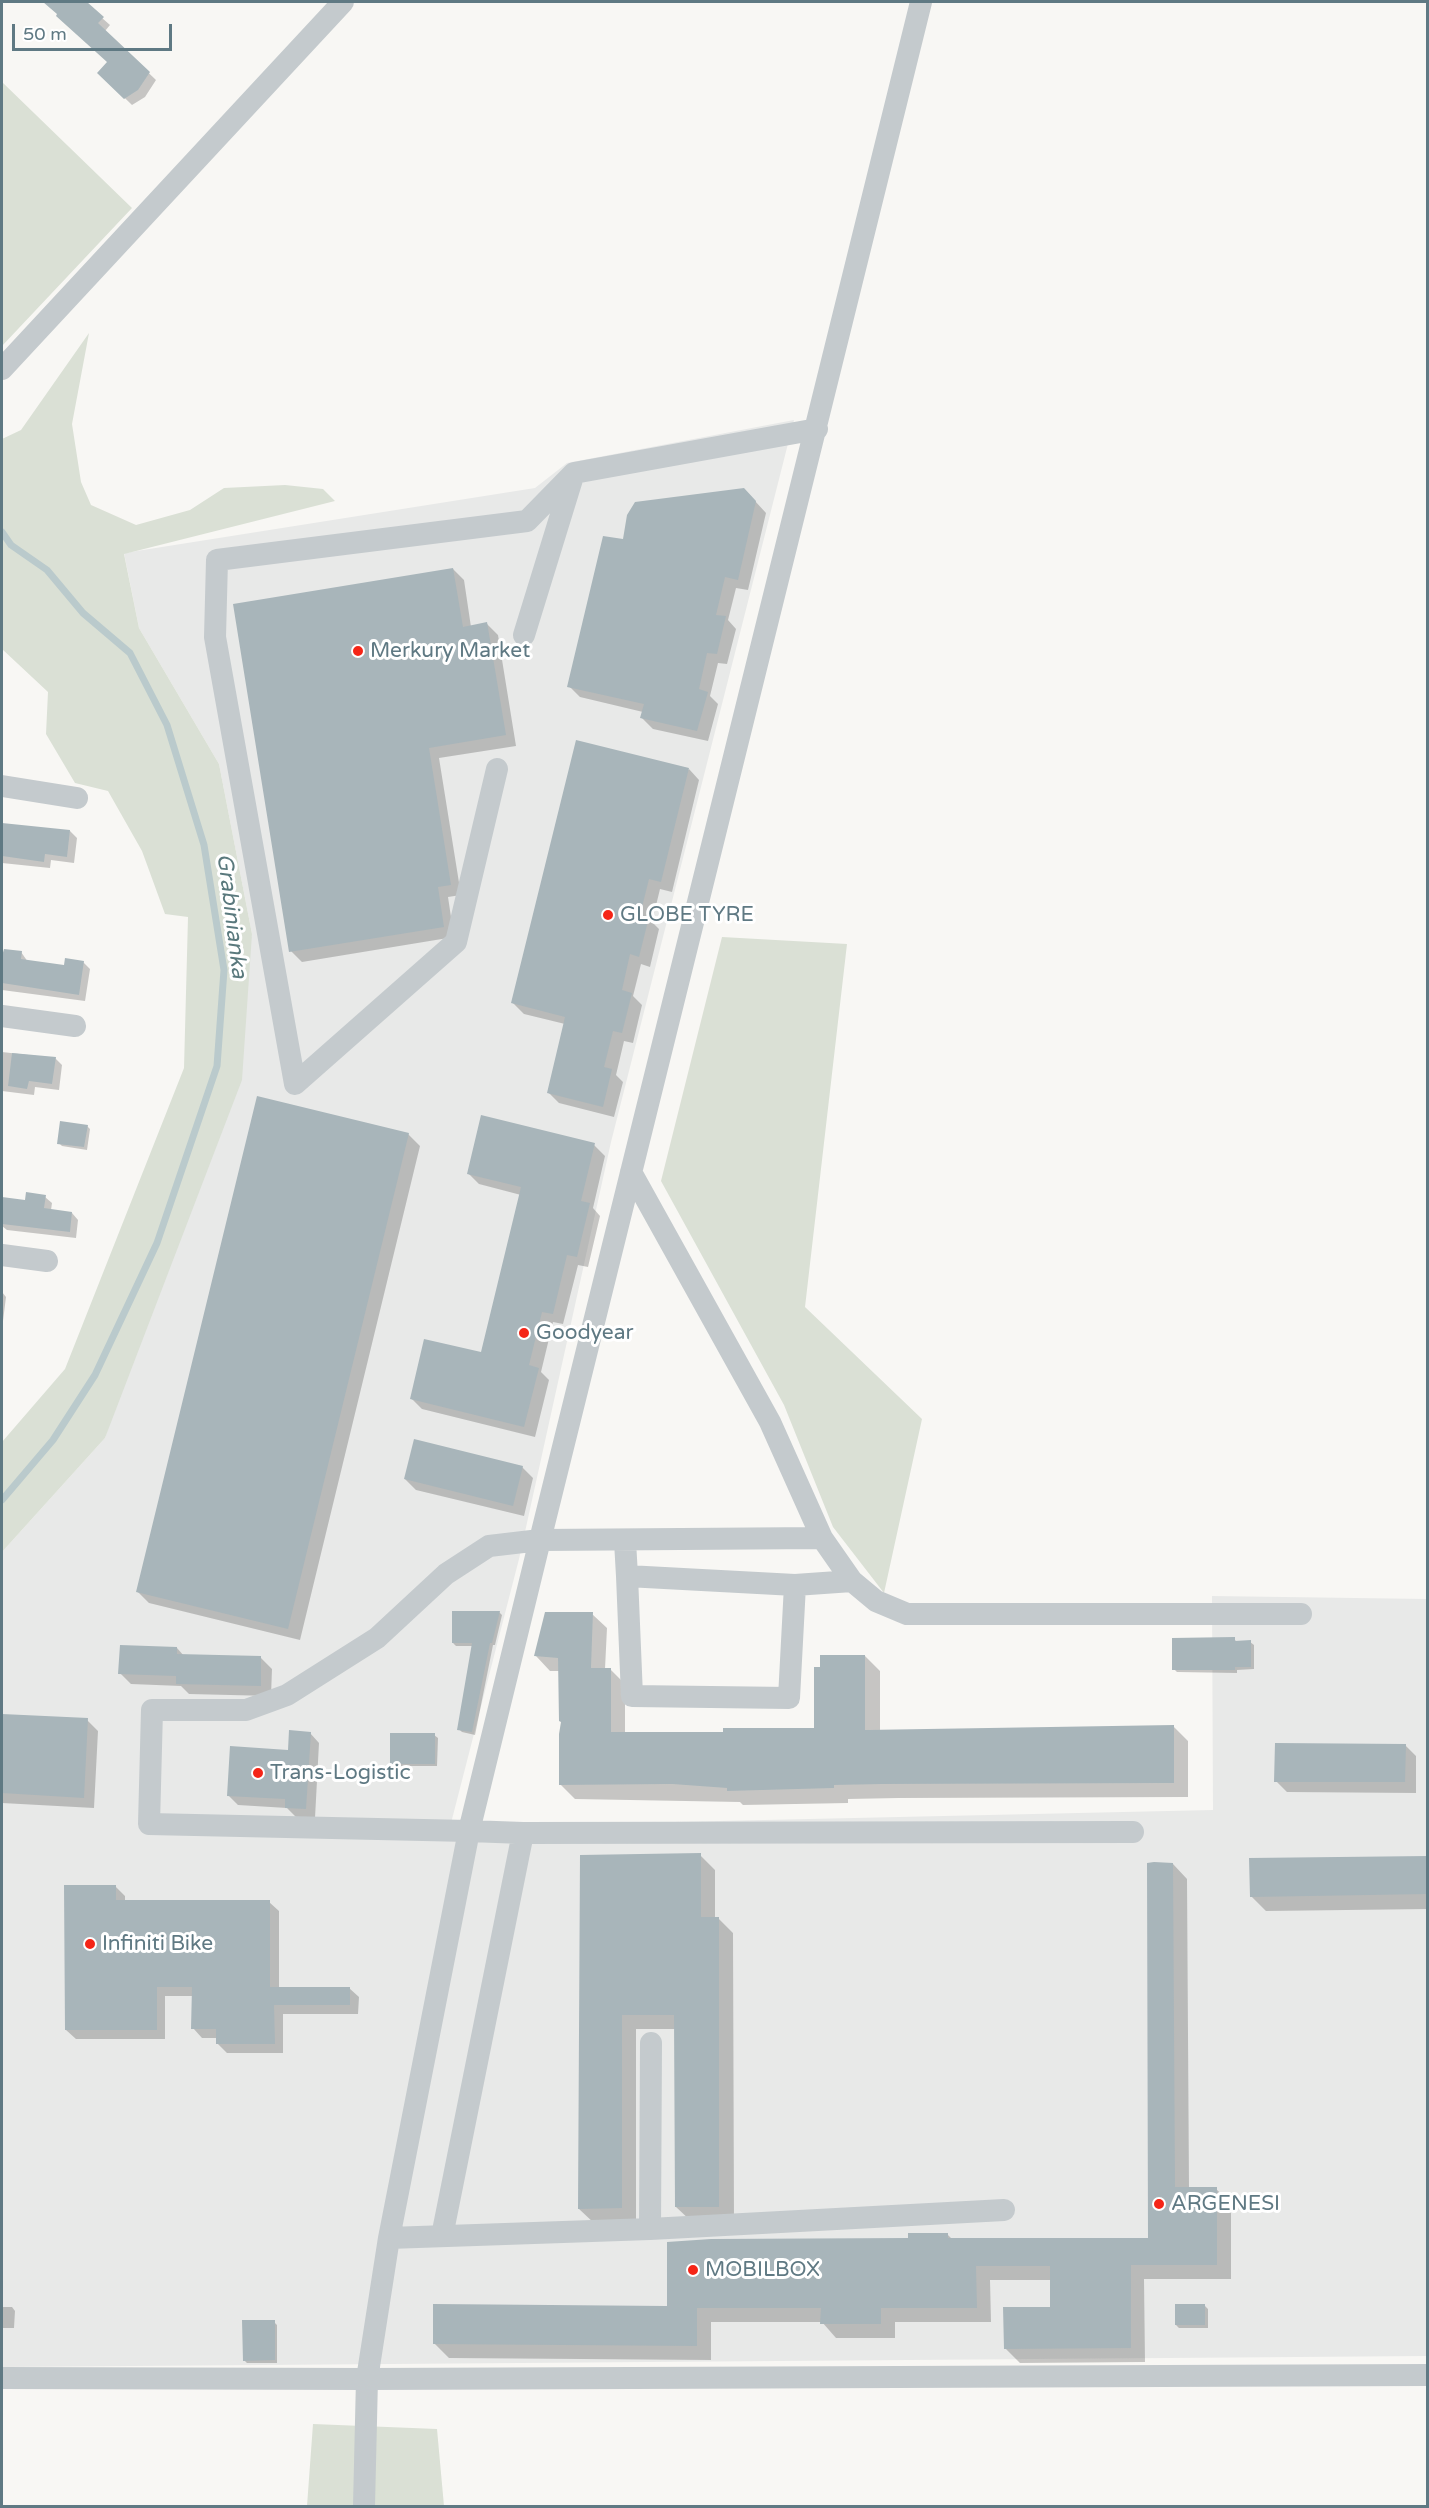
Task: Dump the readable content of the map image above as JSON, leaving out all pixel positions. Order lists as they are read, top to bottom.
{
  "water": ["Grabinianka"],
  "places": [
    "Merkury Market",
    "GLOBE TYRE",
    "Goodyear",
    "Trans-Logistic",
    "Infiniti Bike",
    "ARGENESI",
    "MOBILBOX"
  ],
  "scale_bar": "50 m"
}
